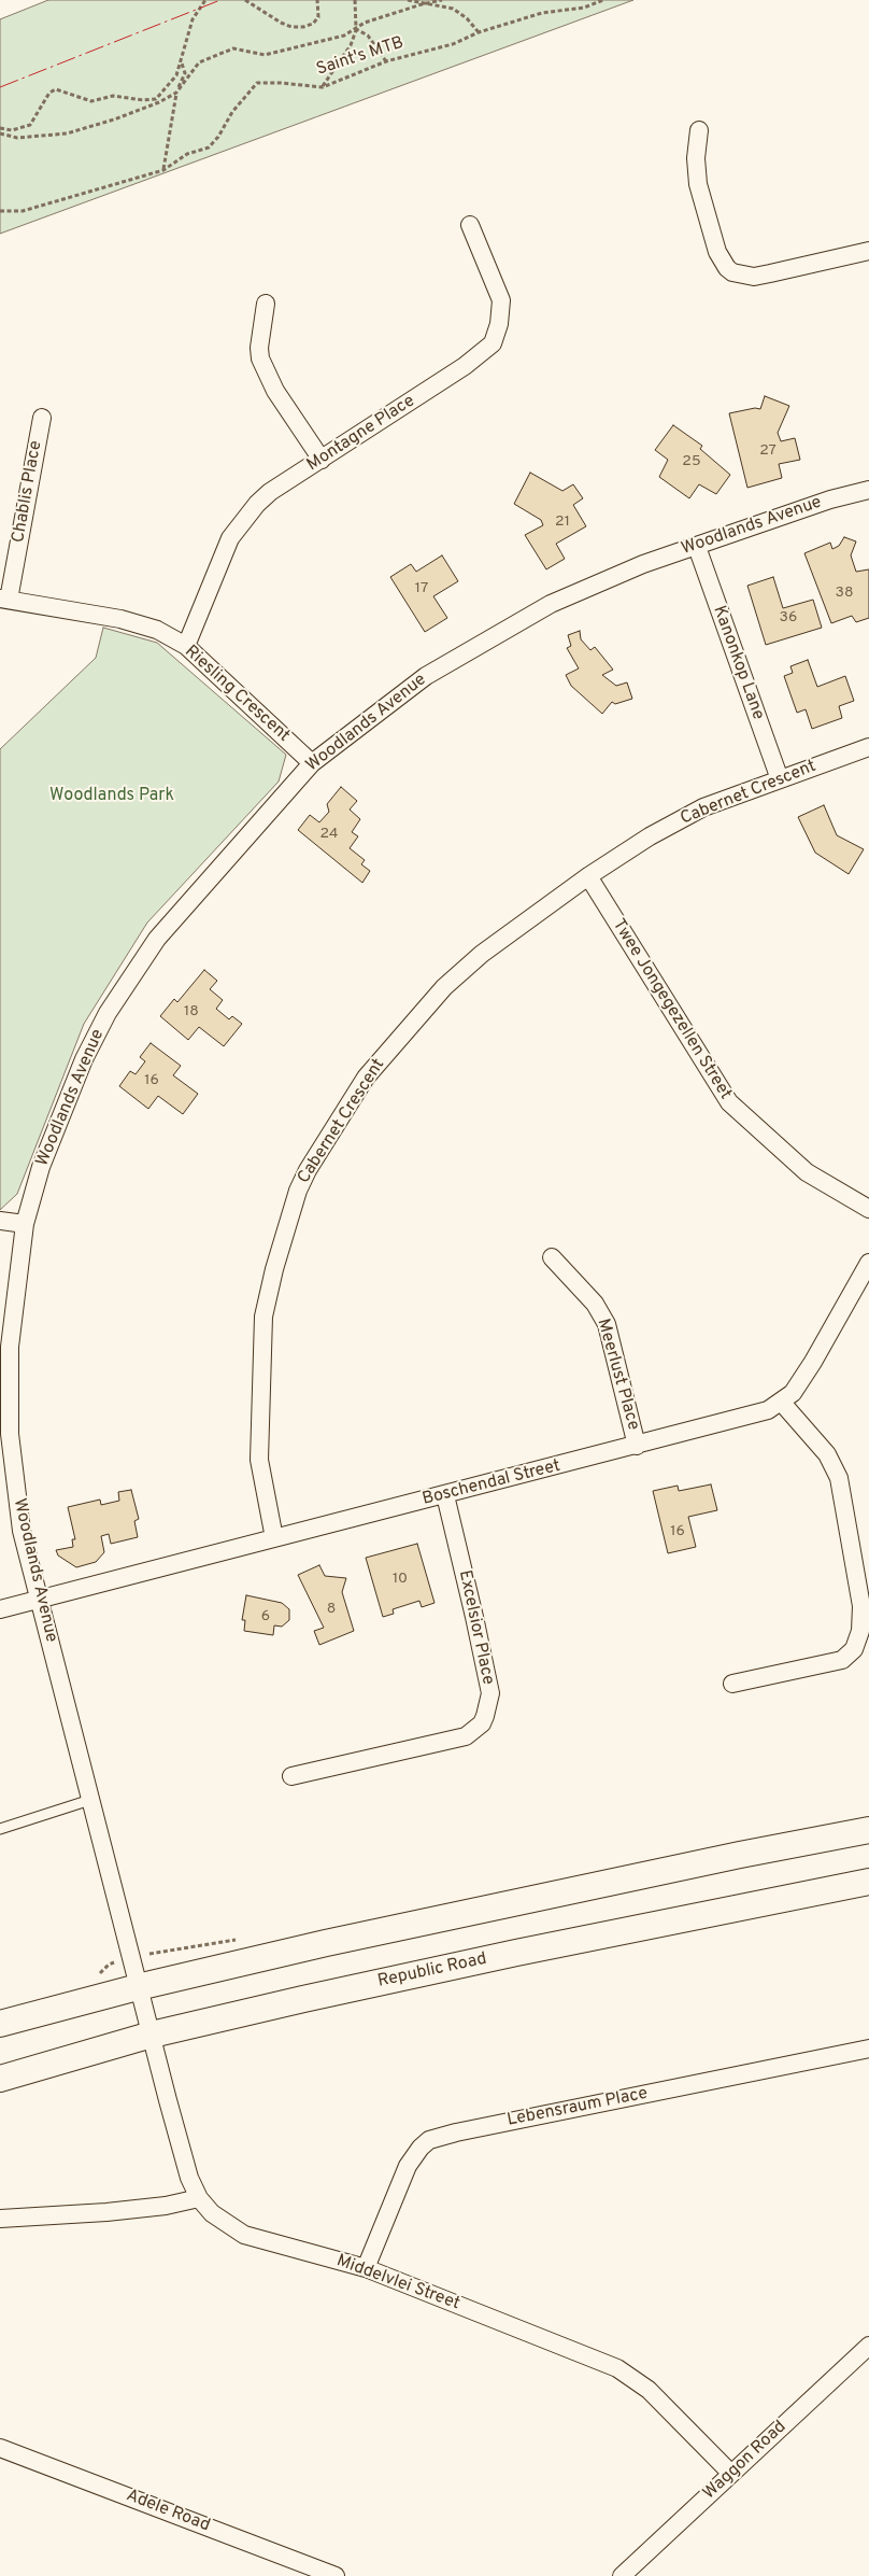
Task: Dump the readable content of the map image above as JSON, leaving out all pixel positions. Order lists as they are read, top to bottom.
{
  "streets": {
    "main road": ["Republic Road"],
    "street": [
      "Montagne Place",
      "Chablis Place",
      "Woodlands Avenue",
      "Kanonkop Lane",
      "Riesling Crescent",
      "Cabernet Crescent",
      "Twee Jongegezellen Street",
      "Meerlust Place",
      "Boschendal Street",
      "Excelsior Place",
      "Lebensraum Place",
      "Middelvlei Street",
      "Waggon Road",
      "Adele Road"
    ],
    "path": ["Saint's MTB"]
  },
  "crossings": [
    ["Montagne Place", "Riesling Crescent"],
    ["Chablis Place", "Riesling Crescent"],
    ["Woodlands Avenue", "Kanonkop Lane"],
    ["Woodlands Avenue", "Riesling Crescent"],
    ["Woodlands Avenue", "Boschendal Street"],
    ["Woodlands Avenue", "Republic Road"],
    ["Woodlands Avenue", "Middelvlei Street"],
    ["Kanonkop Lane", "Cabernet Crescent"],
    ["Cabernet Crescent", "Twee Jongegezellen Street"],
    ["Cabernet Crescent", "Boschendal Street"],
    ["Meerlust Place", "Boschendal Street"],
    ["Boschendal Street", "Excelsior Place"],
    ["Republic Road", "Middelvlei Street"],
    ["Lebensraum Place", "Middelvlei Street"],
    ["Middelvlei Street", "Waggon Road"]
  ],
  "parks": ["Woodlands Park"],
  "house_numbers": [
    "27",
    "25",
    "21",
    "17",
    "38",
    "36",
    "24",
    "18",
    "16",
    "16",
    "10",
    "8",
    "6"
  ]
}
